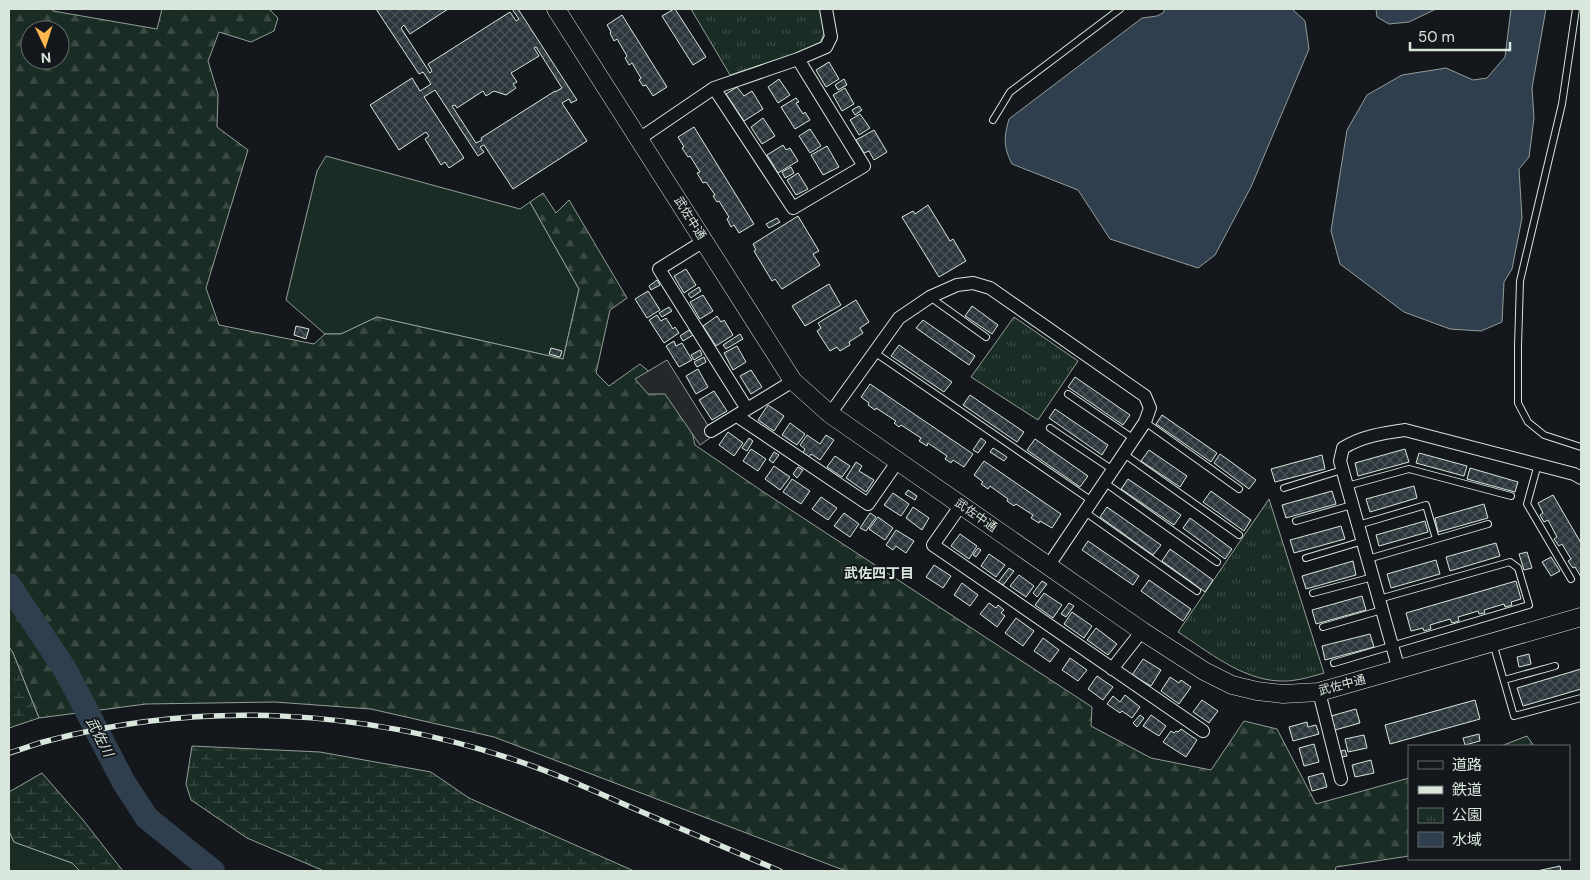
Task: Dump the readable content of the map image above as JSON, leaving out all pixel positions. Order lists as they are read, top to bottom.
{
  "streets": {
    "street": ["武佐中通"]
  },
  "districts": ["武佐四丁目"],
  "water": ["武佐川"],
  "legend": [
    "道路",
    "鉄道",
    "公園",
    "水域"
  ],
  "scale_bar": "50 m",
  "north": "bottom"
}
